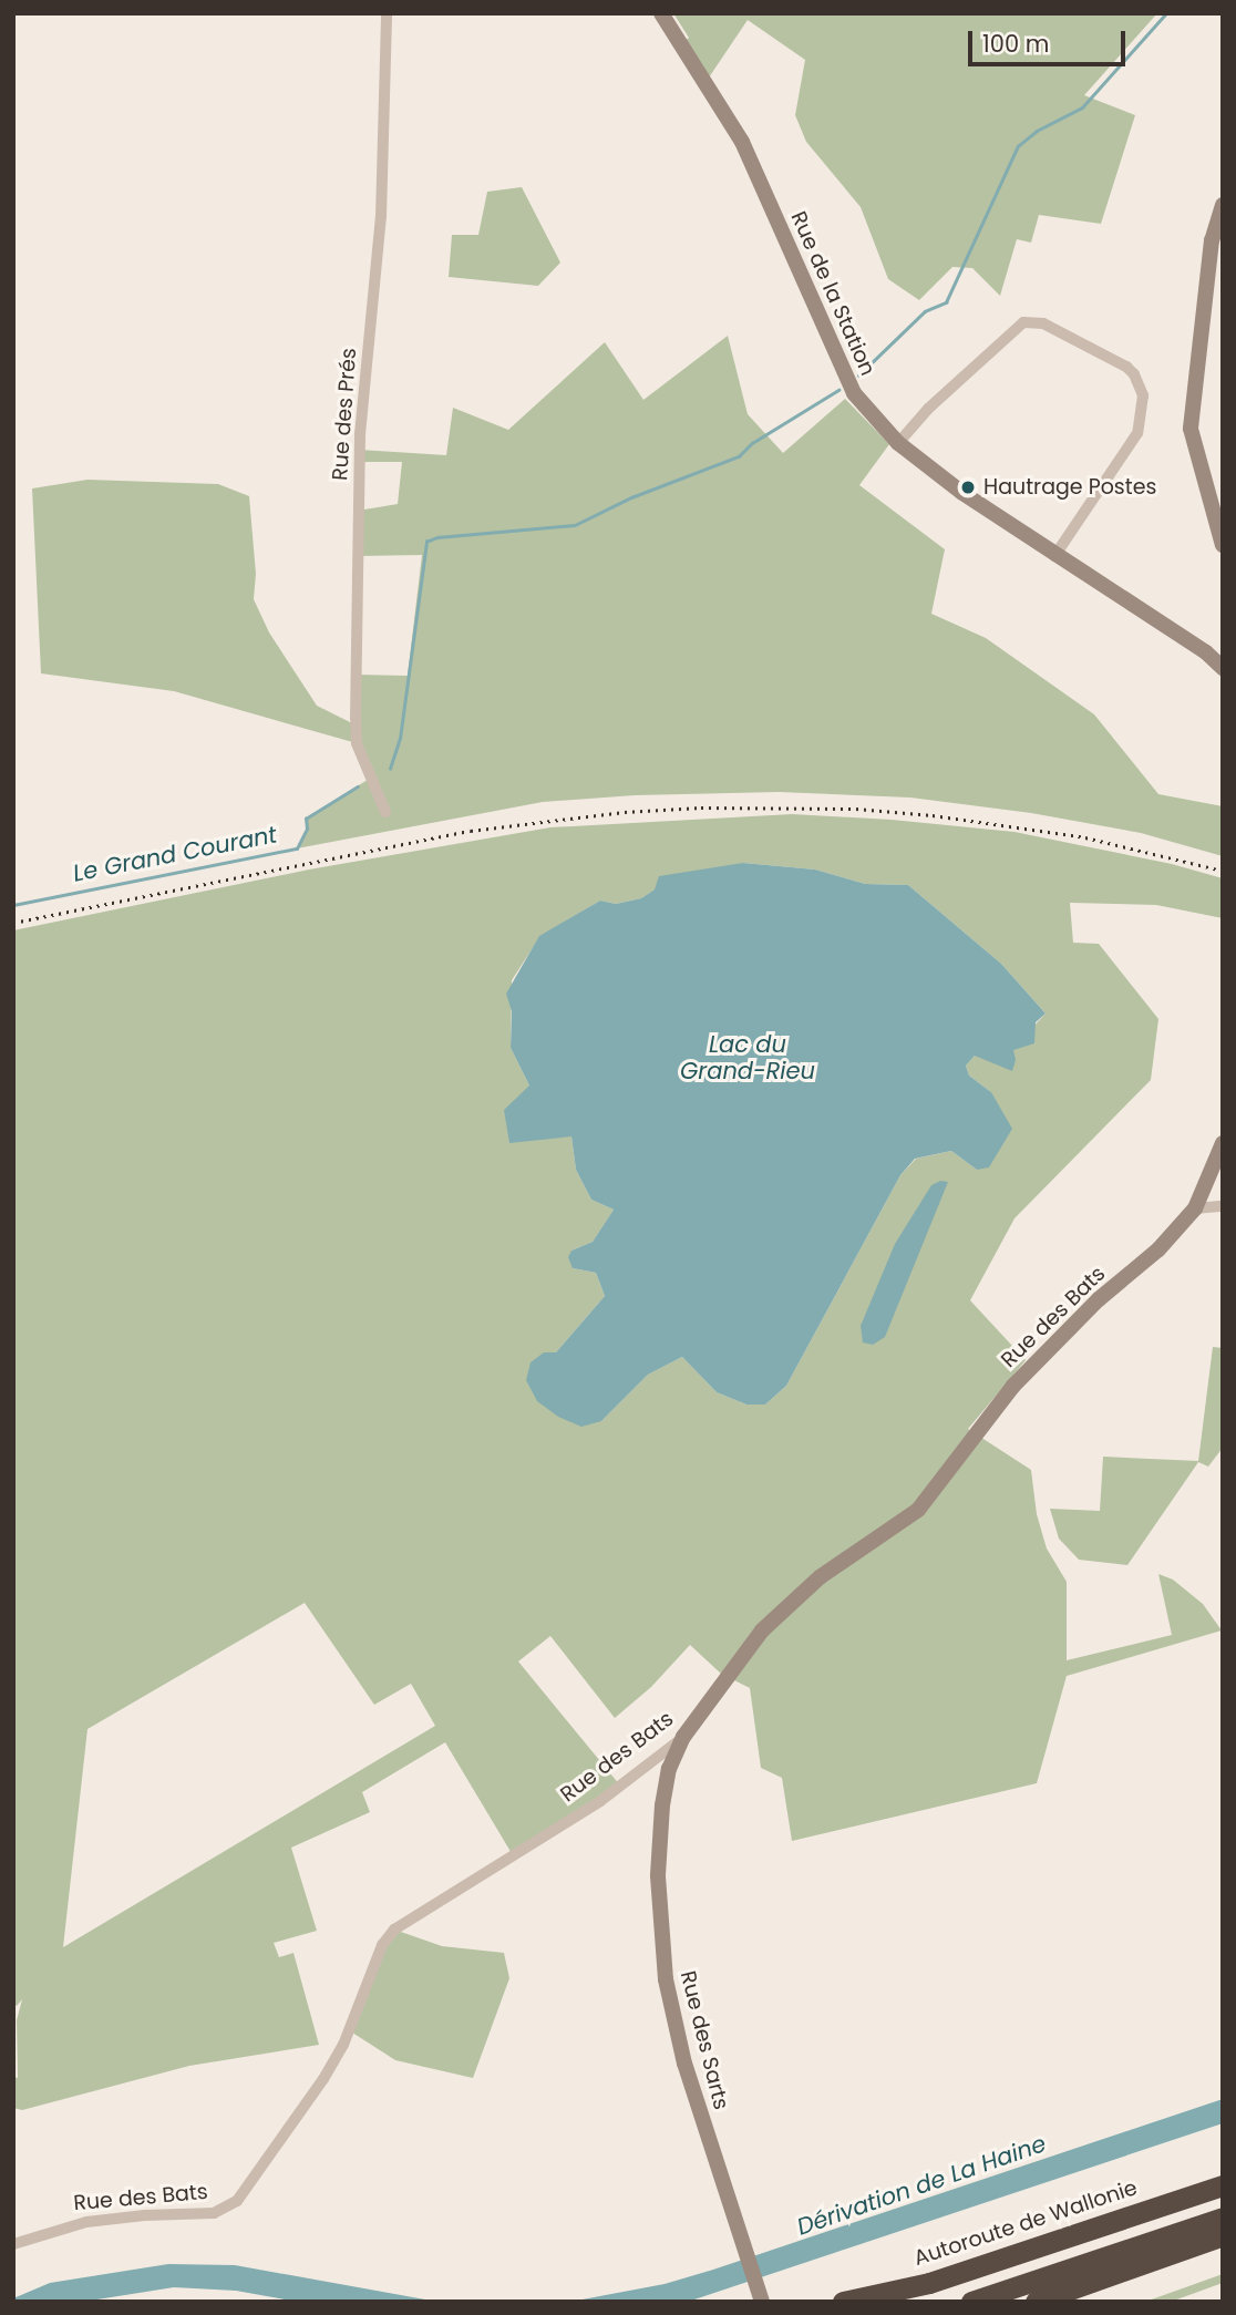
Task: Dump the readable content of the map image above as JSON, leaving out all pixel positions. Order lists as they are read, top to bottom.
{
  "streets": {
    "highway": ["Autoroute de Wallonie"],
    "street": [
      "Rue de la Station",
      "Rue des Prés",
      "Rue des Bats",
      "Rue des Sarts"
    ]
  },
  "crossings": [
    ["Rue des Bats", "Rue des Sarts"]
  ],
  "water": ["Le Grand Courant", "Lac du Grand-Rieu", "Dérivation de La Haine"],
  "places": ["Hautrage Postes"],
  "scale_bar": "100 m"
}
